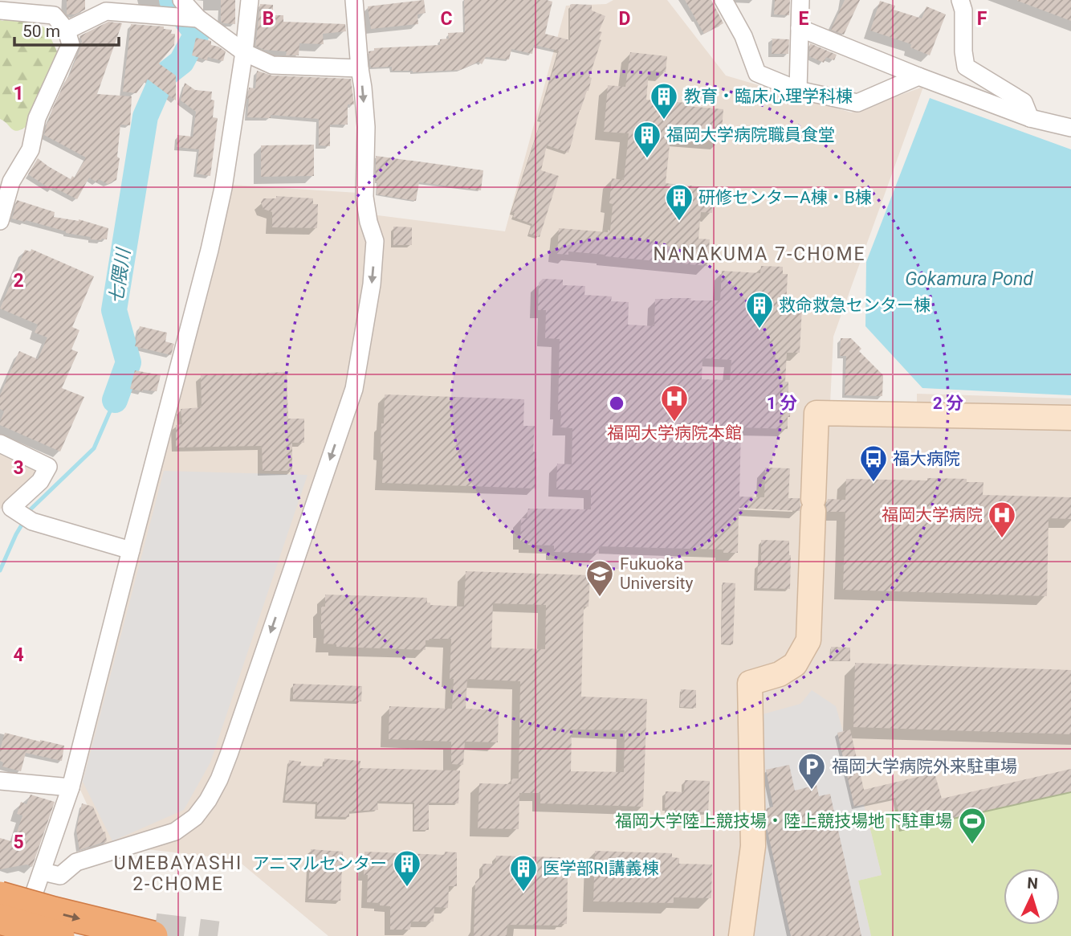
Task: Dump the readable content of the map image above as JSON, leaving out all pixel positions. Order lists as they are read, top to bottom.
{
  "districts": ["NANAKUMA 7-CHOME", "UMEBAYASHI 2-CHOME"],
  "water": ["七隈川", "Gokamura Pond"],
  "places": {
    "building": [
      "教育・臨床心理学科棟",
      "福岡大学病院職員食堂",
      "研修センターA棟・B棟",
      "救命救急センター棟",
      "アニマルセンター",
      "医学部RI講義棟"
    ],
    "hospital": ["福岡大学病院本館", "福岡大学病院"],
    "bus stop": ["福大病院"],
    "school or university": ["Fukuoka University"],
    "parking": ["福岡大学病院外来駐車場"],
    "sports": ["福岡大学陸上競技場・陸上競技場地下駐車場"]
  },
  "scale_bar": "50 m",
  "north": "top",
  "grid": {
    "columns": [
      "B",
      "C",
      "D",
      "E",
      "F"
    ],
    "rows": [
      "1",
      "2",
      "3",
      "4",
      "5"
    ]
  },
  "rings": ["1 分", "2 分"]
}
